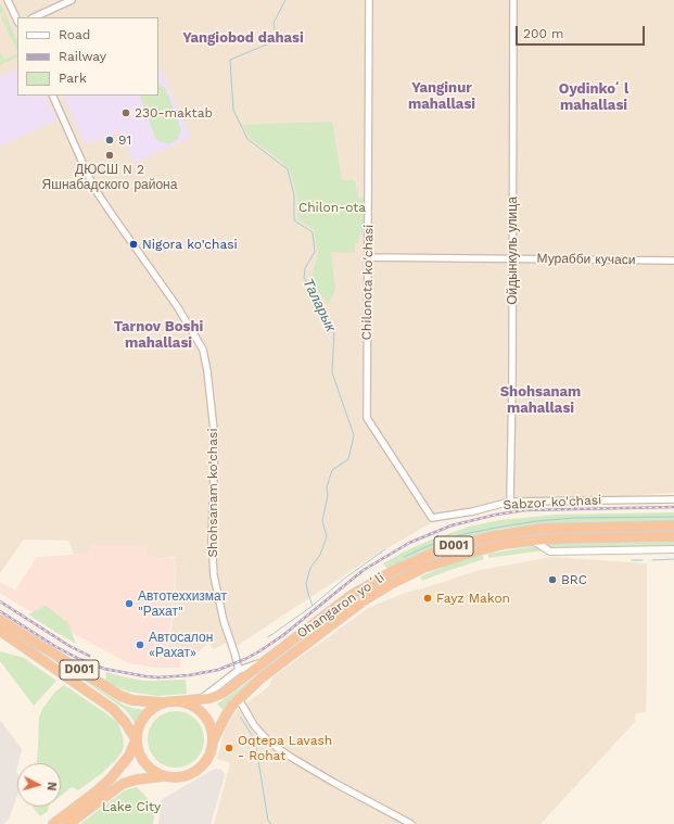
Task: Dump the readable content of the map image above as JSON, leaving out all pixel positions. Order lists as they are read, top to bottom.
{
  "streets": {
    "highway": ["D001", "Ohangaron yoʻli"],
    "street": [
      "Ойдынкуль улица",
      "Мурабби кучаси",
      "Chilonota ko'chasi",
      "Shohsanam ko'chasi",
      "Sabzor ko'chasi"
    ]
  },
  "crossings": [
    ["Ойдынкуль улица", "Мурабби кучаси"],
    ["Ойдынкуль улица", "Sabzor ko'chasi"],
    ["Мурабби кучаси", "Chilonota ko'chasi"],
    ["Chilonota ko'chasi", "Sabzor ko'chasi"],
    ["D001", "Ohangaron yoʻli"]
  ],
  "districts": [
    "Yangiobod dahasi",
    "Yanginur mahallasi",
    "Oydinkoʻl mahallasi",
    "Tarnov Boshi mahallasi",
    "Shohsanam mahallasi"
  ],
  "water": ["Таларык"],
  "parks": ["Chilon-ota", "Lake City"],
  "places": [
    "230-maktab",
    "91",
    "ДЮСШ N 2 Яшнабадского района",
    "Nigora ko'chasi",
    "BRC",
    "Fayz Makon",
    "Автотеххизмат \"Рахат\"",
    "Автосалон «Рахат»",
    "Oqtepa Lavash - Rohat"
  ],
  "legend": ["Road", "Railway", "Park"],
  "scale_bar": "200 m",
  "north": "right"
}
